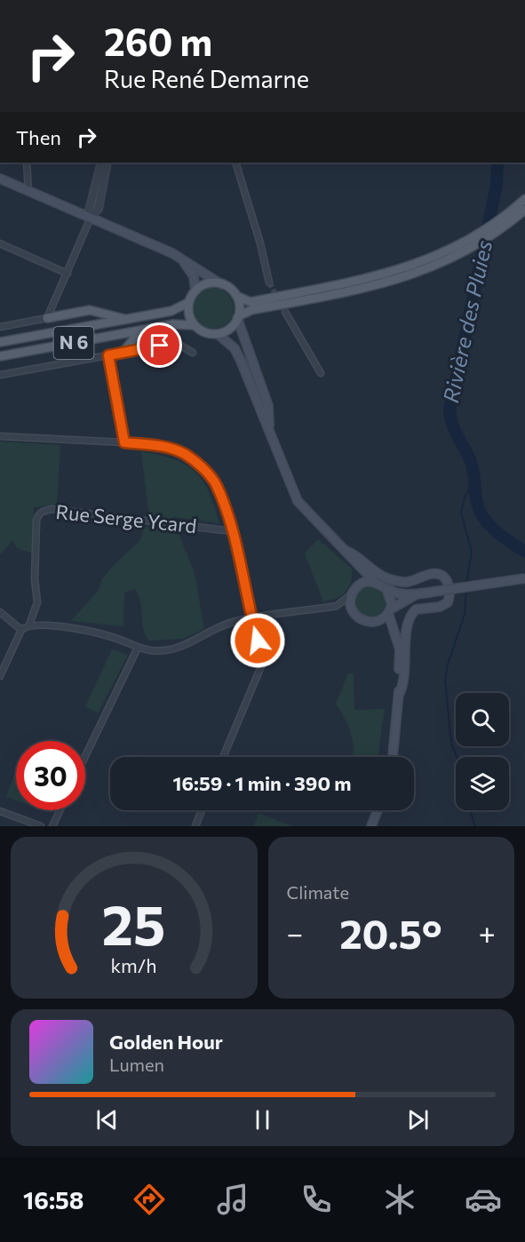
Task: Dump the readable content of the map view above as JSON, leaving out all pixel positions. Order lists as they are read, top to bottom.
{
  "streets": {
    "main road": ["N 6"],
    "street": ["Rue Serge Ycard"]
  },
  "water": ["Rivière des Pluies"],
  "page": {
    "turn": ["260 m", "Rue René Demarne"],
    "then": "Then",
    "limit": "30",
    "trip": "16:59 · 1 min · 390 m",
    "tile": "Climate",
    "heat": ["−", "20.5°", "+"],
    "song": ["Golden Hour", "Lumen"],
    "tabs": "16:58",
    "gauge": ["25", "km/h"]
  }
}
